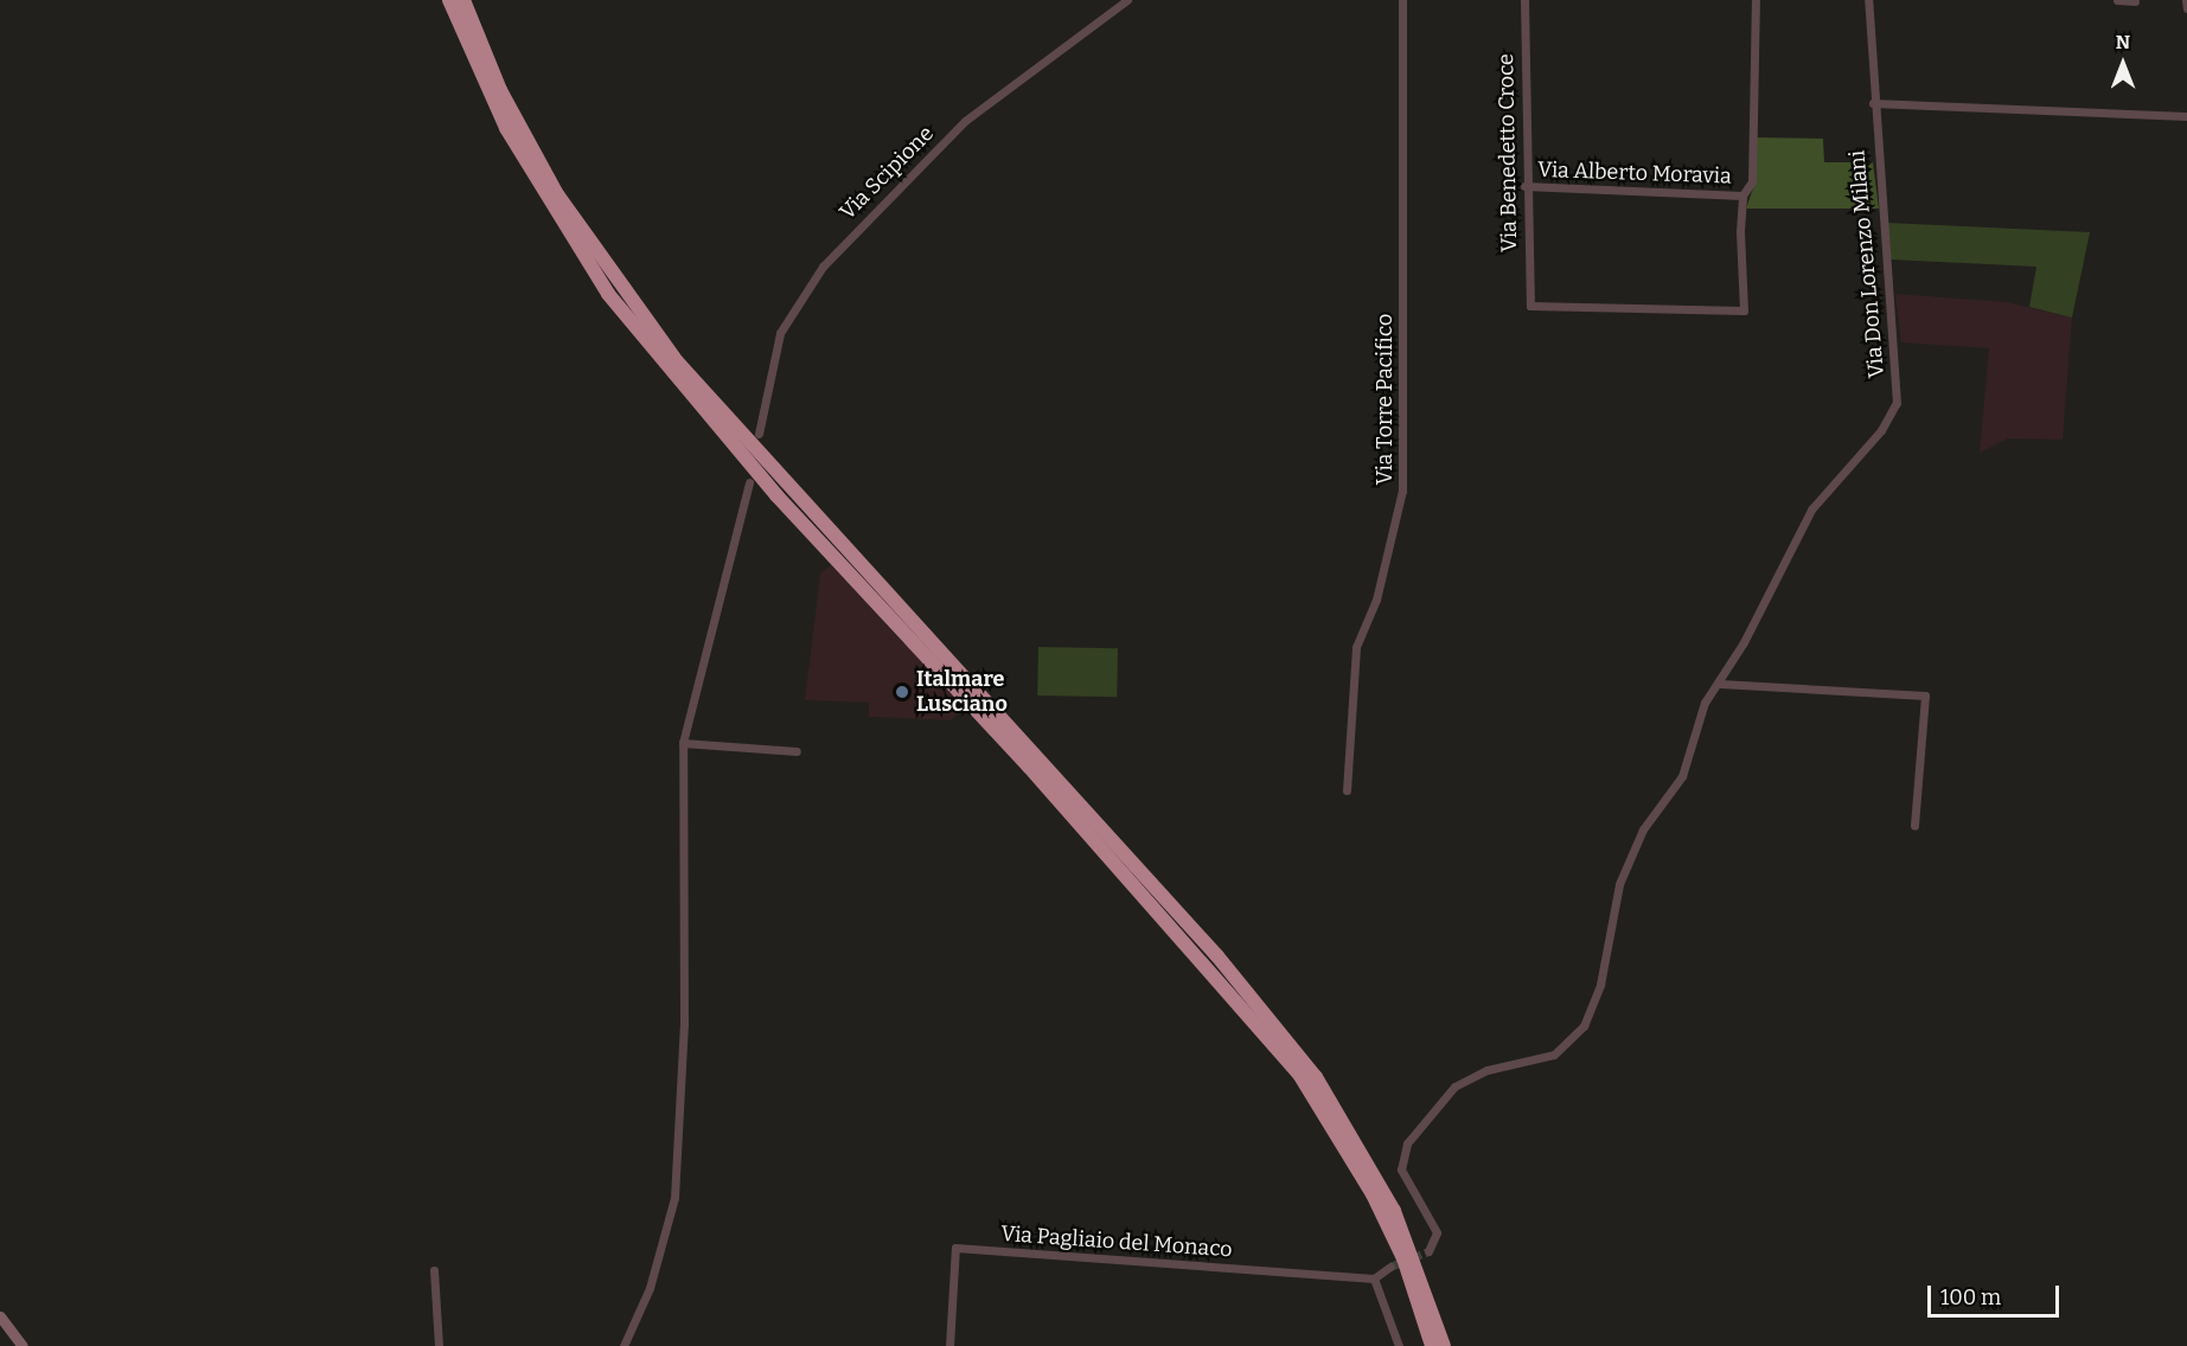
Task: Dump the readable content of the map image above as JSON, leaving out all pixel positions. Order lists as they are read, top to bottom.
{
  "streets": {
    "street": [
      "Via Benedetto Croce",
      "Via Scipione",
      "Via Alberto Moravia",
      "Via Don Lorenzo Milani",
      "Via Torre Pacifico",
      "Via Pagliaio del Monaco"
    ]
  },
  "crossings": [
    ["Via Benedetto Croce", "Via Alberto Moravia"]
  ],
  "places": ["Italmare Lusciano"],
  "scale_bar": "100 m",
  "north": "top"
}
